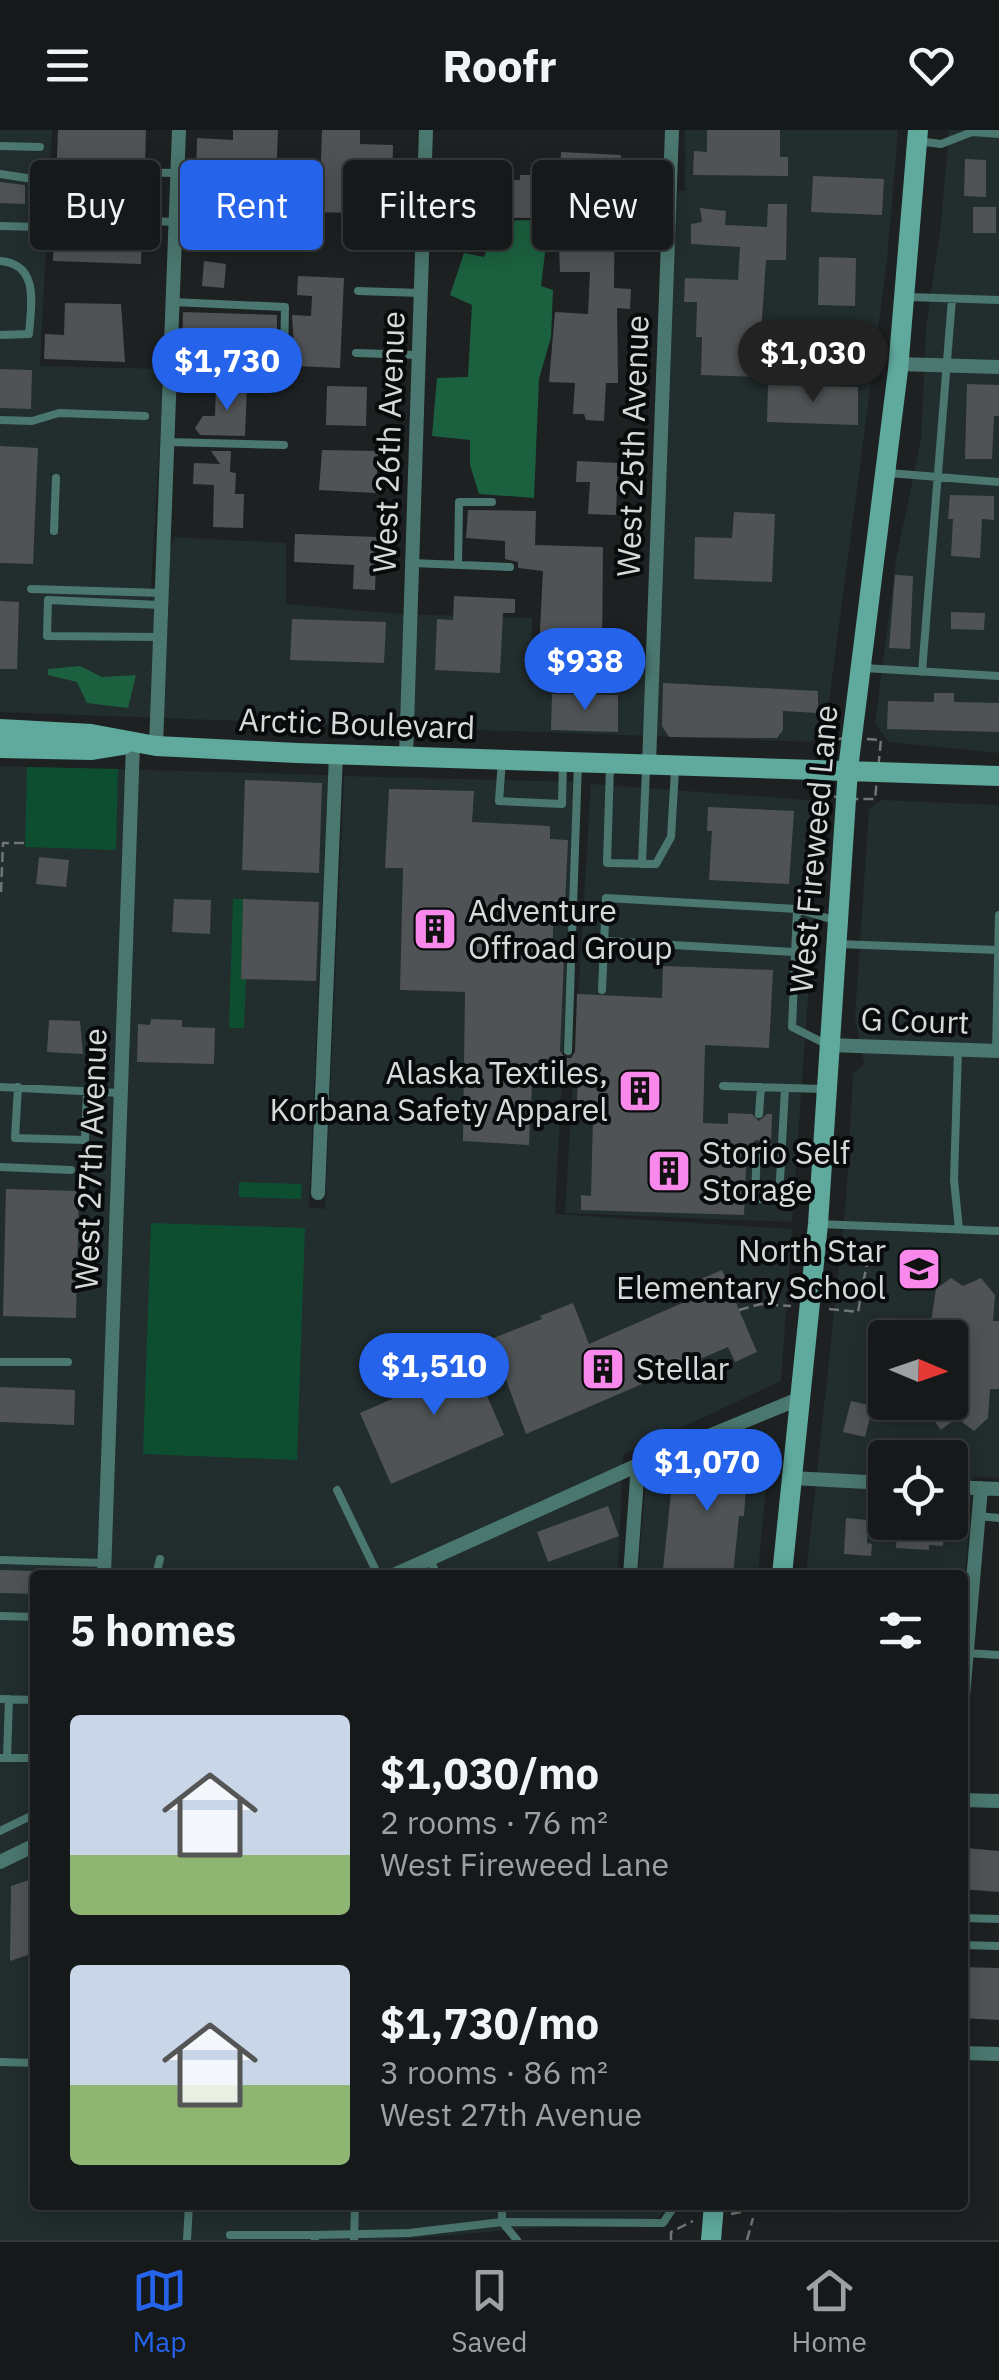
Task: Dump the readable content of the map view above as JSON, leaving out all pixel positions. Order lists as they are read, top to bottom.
{
  "streets": {
    "main road": ["Arctic Boulevard", "West Fireweed Lane"],
    "street": [
      "West 26th Avenue",
      "West 25th Avenue",
      "G Court",
      "West 27th Avenue"
    ]
  },
  "crossings": [
    ["West 26th Avenue", "Arctic Boulevard"],
    ["West 25th Avenue", "Arctic Boulevard"],
    ["Arctic Boulevard", "West Fireweed Lane"],
    ["Arctic Boulevard", "West 27th Avenue"],
    ["West Fireweed Lane", "G Court"]
  ],
  "places": {
    "building": [
      "Adventure Offroad Group",
      "Alaska Textiles, Korbana Safety Apparel",
      "Storio Self Storage",
      "Stellar"
    ],
    "school or university": ["North Star Elementary School"]
  },
  "north": "right",
  "page": {
    "header": "Roofr",
    "chip": [
      "Buy",
      "Rent",
      "Filters",
      "New"
    ],
    "price": [
      "$1,030",
      "$1,730",
      "$938",
      "$1,510",
      "$1,070"
    ],
    "heading": "5 homes",
    "list": [
      {
        "name": "$1,030/mo",
        "note": "2 rooms · 76 m² · West Fireweed Lane"
      },
      {
        "name": "$1,730/mo",
        "note": "3 rooms · 86 m² · West 27th Avenue"
      }
    ],
    "tabs": ["Map", "Saved", "Home"]
  }
}
